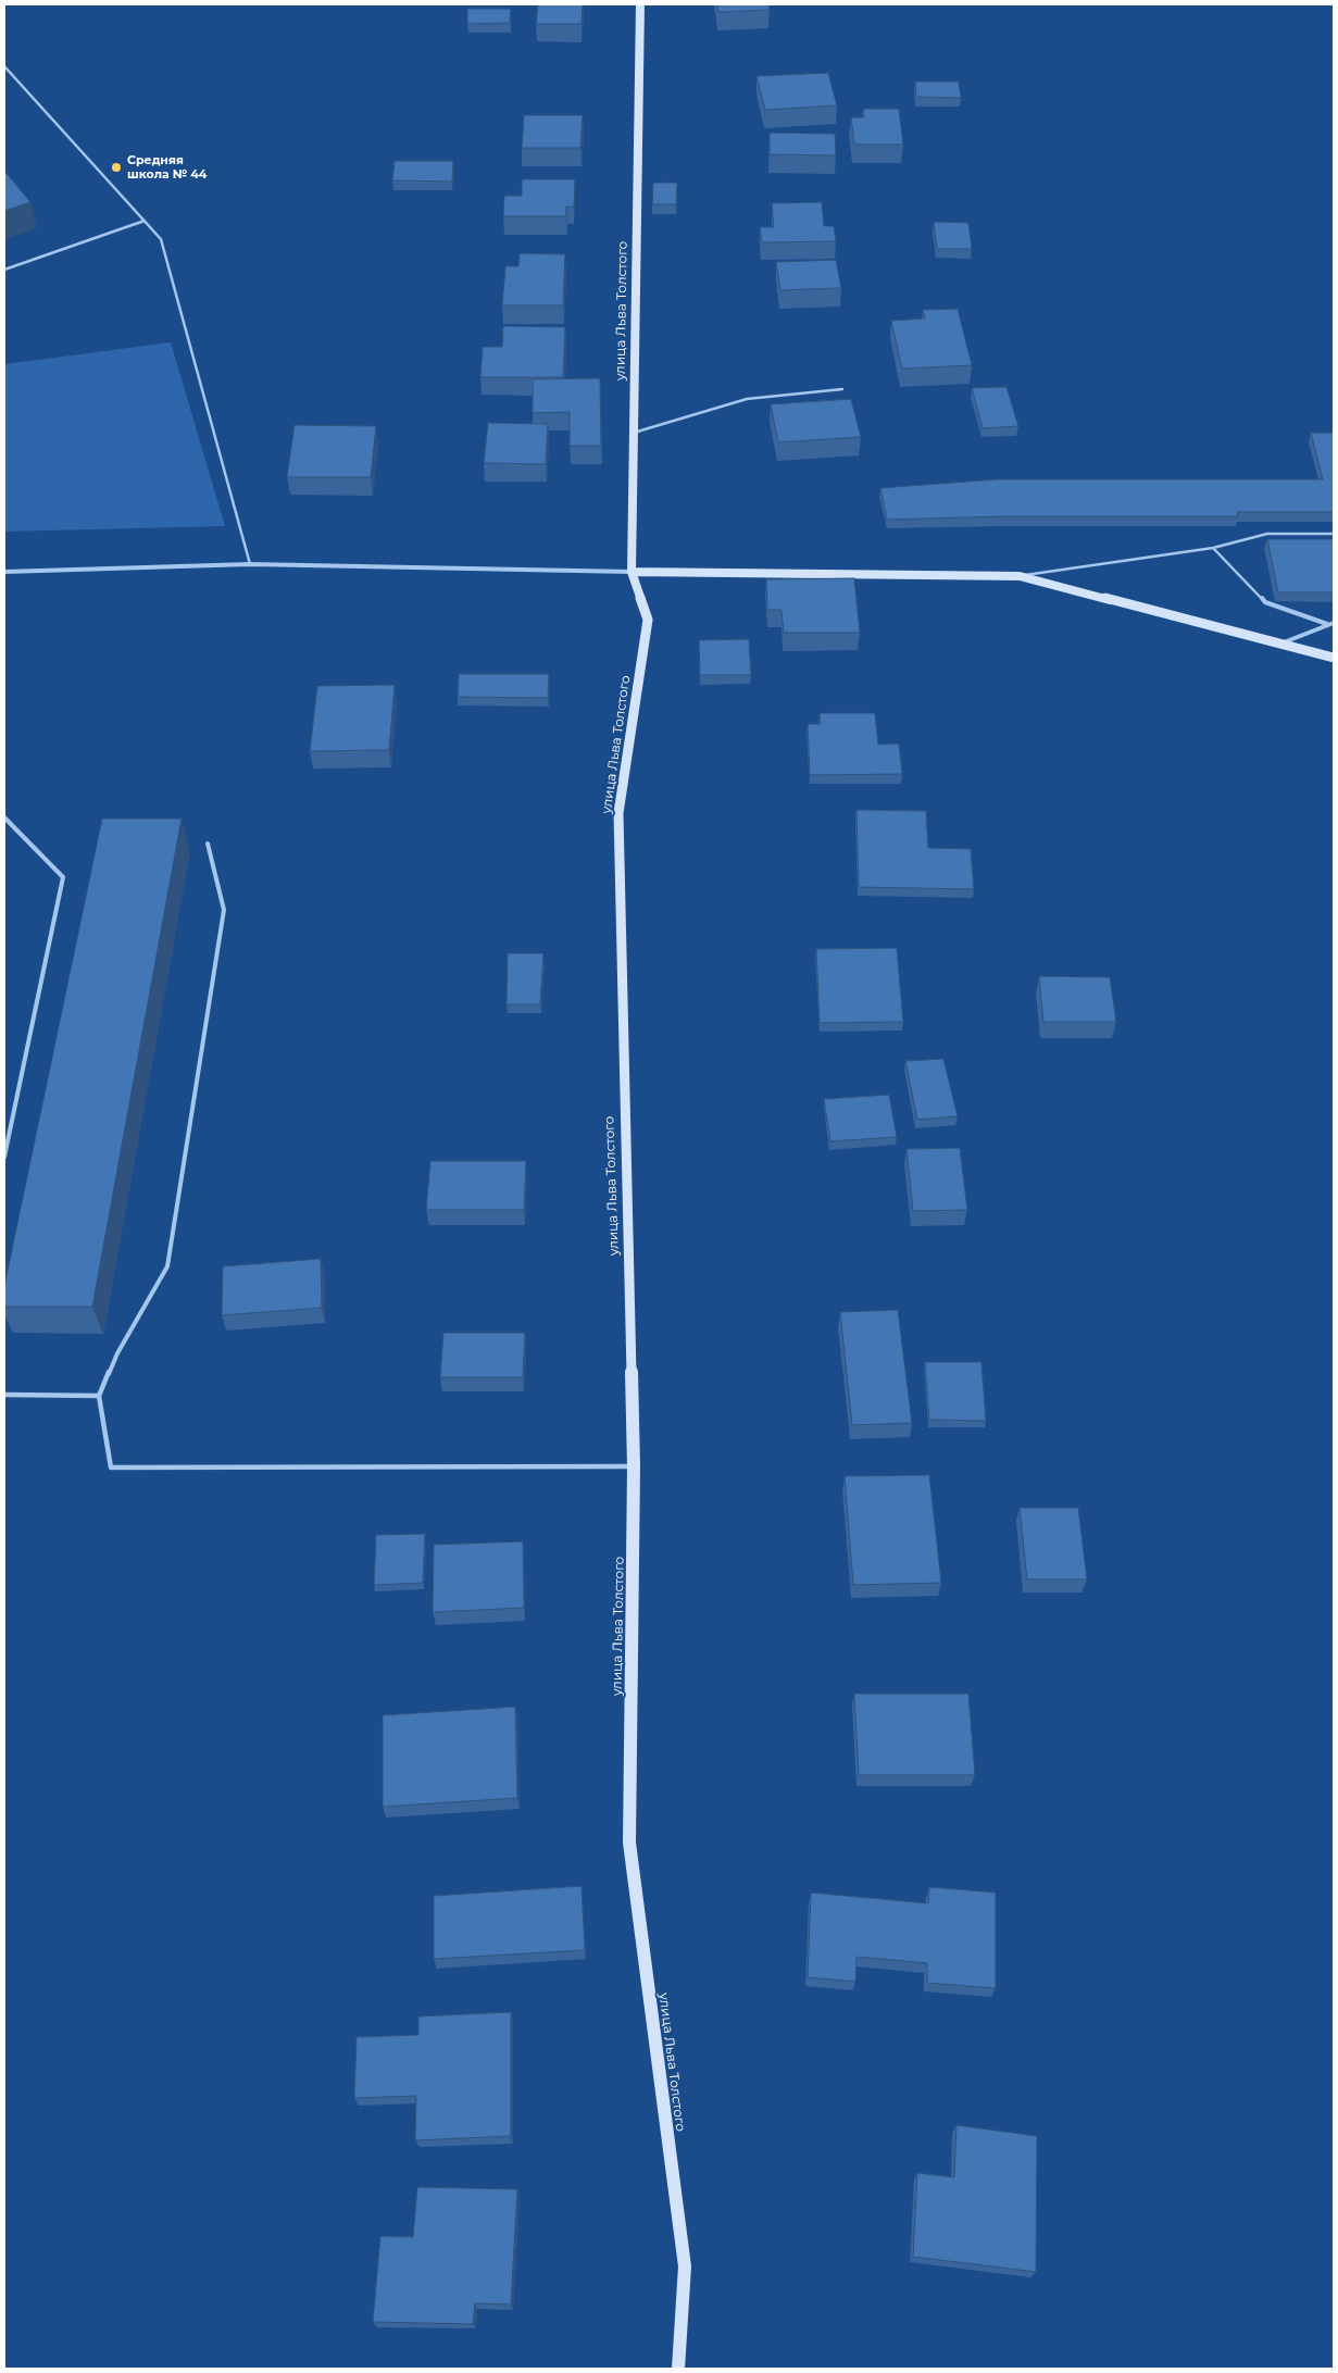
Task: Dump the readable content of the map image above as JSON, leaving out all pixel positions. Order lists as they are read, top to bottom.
{
  "streets": {
    "street": ["улица Льва Толстого"]
  },
  "places": ["Средняя школа № 44"]
}
